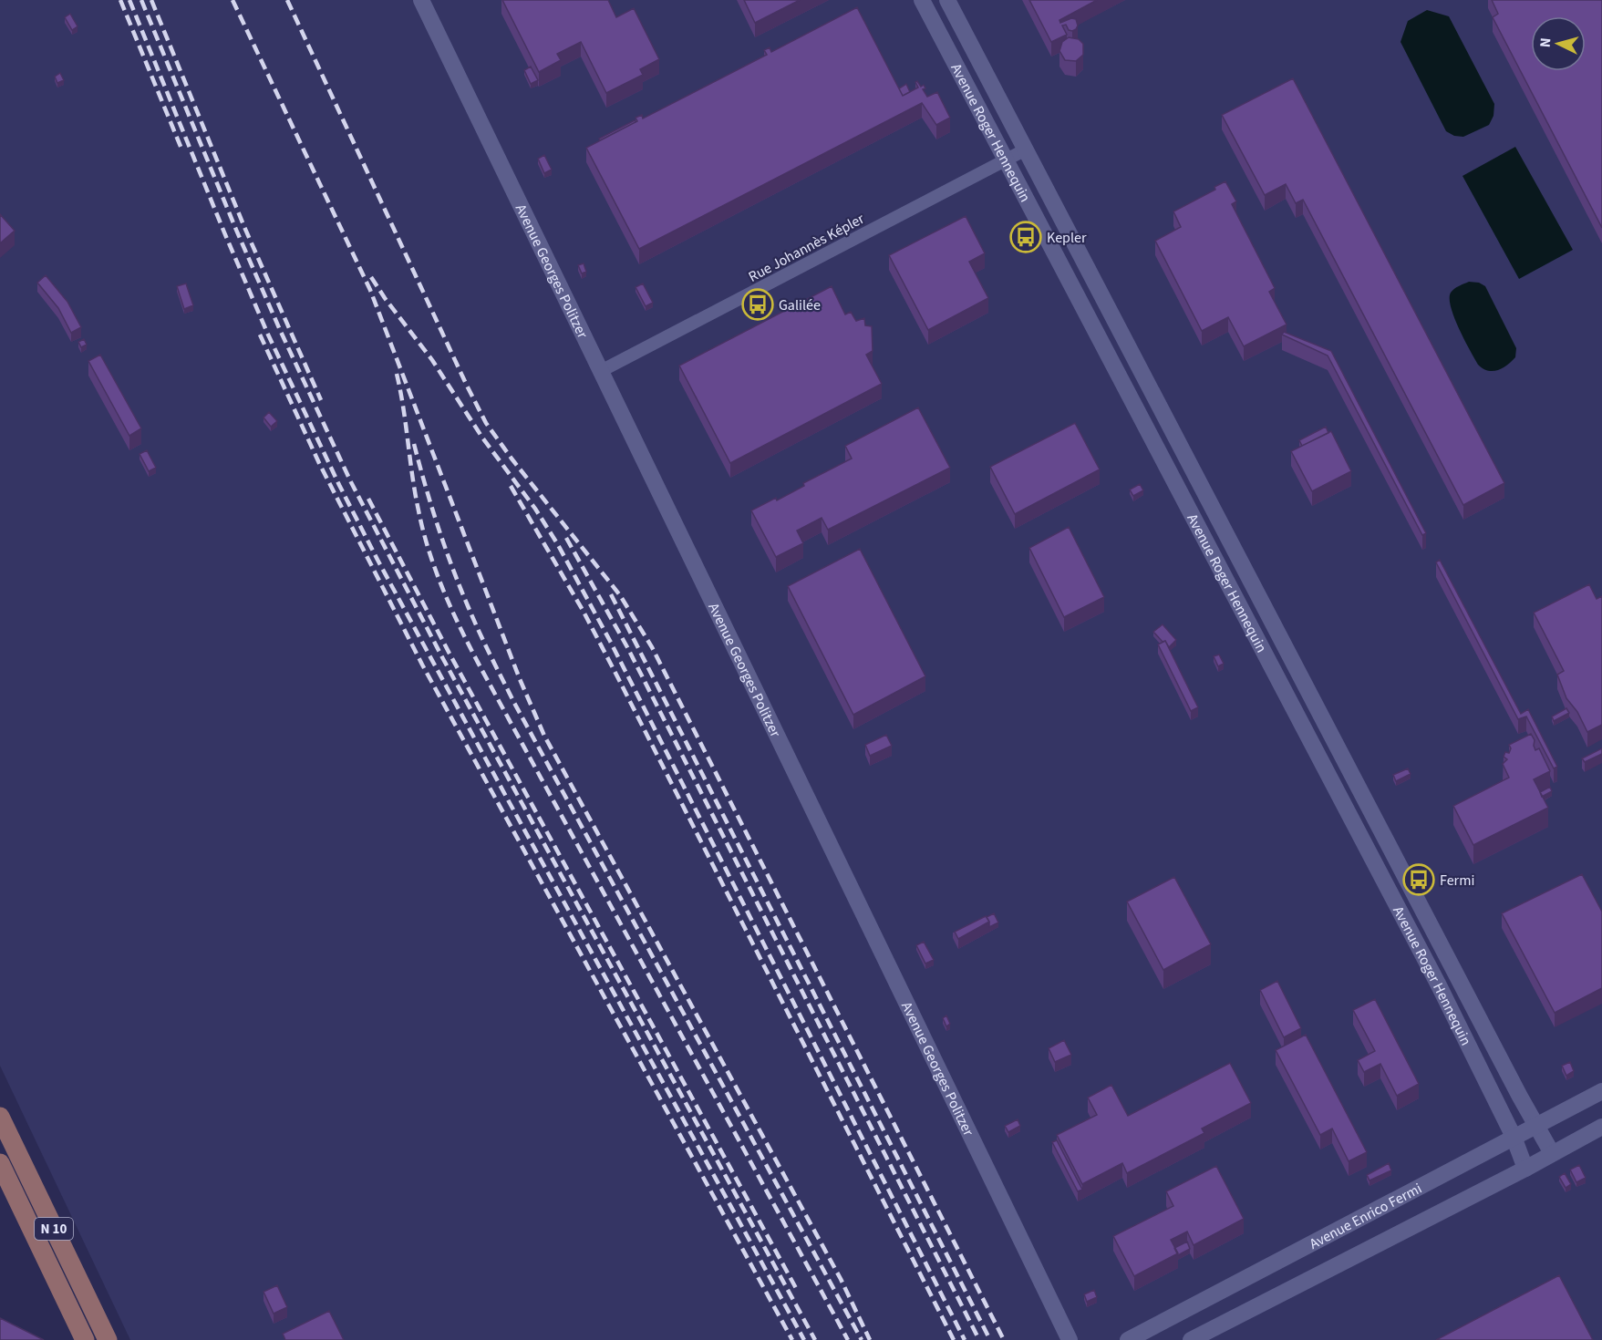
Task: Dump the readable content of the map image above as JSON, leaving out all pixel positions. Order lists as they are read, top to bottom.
{
  "streets": {
    "main road": ["N 10"],
    "street": [
      "Avenue Roger Hennequin",
      "Rue Johannès Képler",
      "Avenue Georges Politzer",
      "Avenue Enrico Fermi"
    ]
  },
  "crossings": [
    ["Avenue Roger Hennequin", "Rue Johannès Képler"],
    ["Avenue Roger Hennequin", "Avenue Enrico Fermi"],
    ["Rue Johannès Képler", "Avenue Georges Politzer"]
  ],
  "places": {
    "bus stop": ["Kepler", "Galilée", "Fermi"]
  },
  "north": "left"
}
